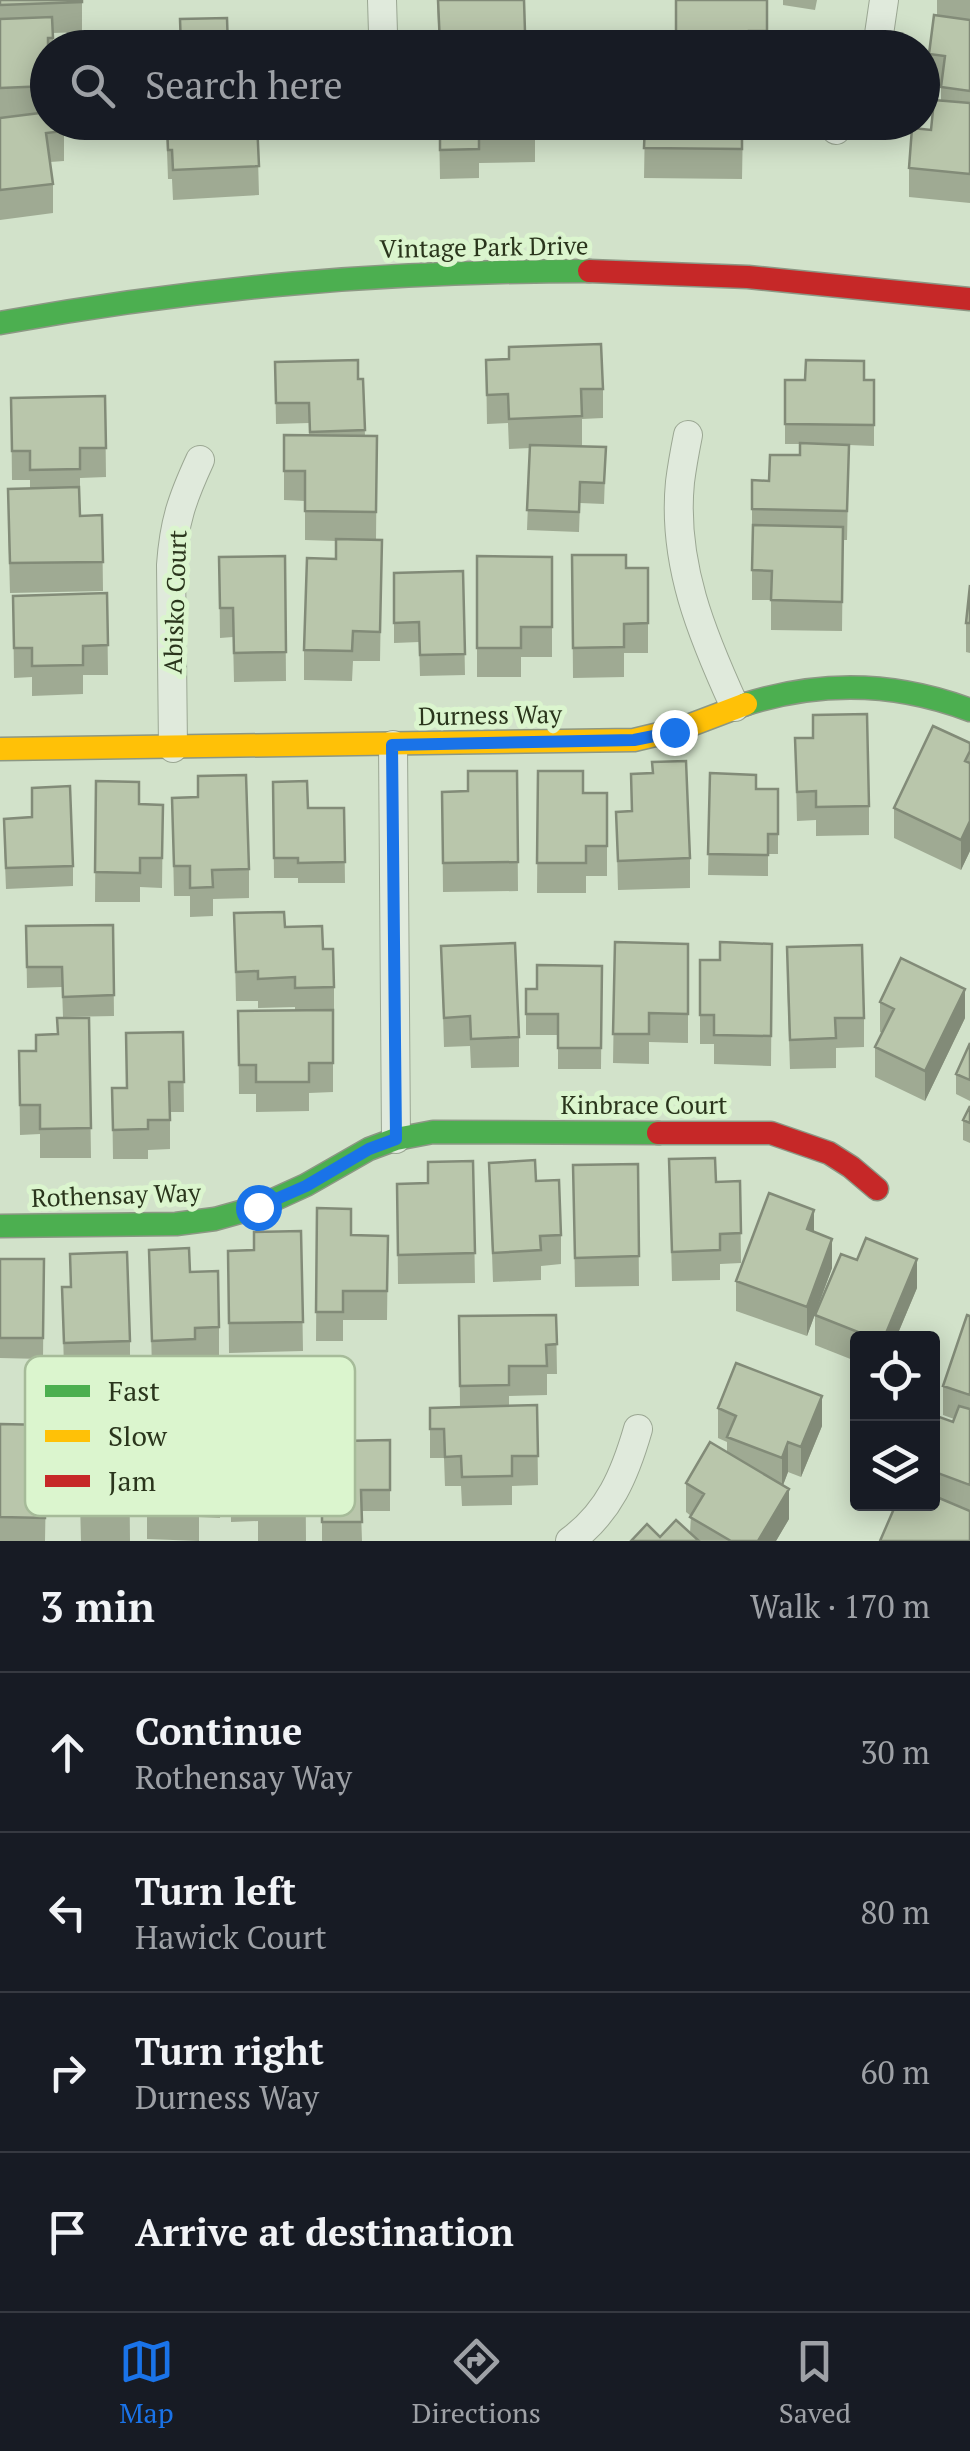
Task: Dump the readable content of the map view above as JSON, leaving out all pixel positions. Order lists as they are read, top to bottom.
{
  "streets": {
    "street": [
      "Vintage Park Drive",
      "Abisko Court",
      "Durness Way",
      "Kinbrace Court",
      "Rothensay Way"
    ]
  },
  "crossings": [
    ["Abisko Court", "Durness Way"],
    ["Kinbrace Court", "Rothensay Way"]
  ],
  "legend": ["Fast", "Slow", "Jam"],
  "page": {
    "search": "Search here",
    "heading": ["3 min", "Walk · 170 m"],
    "list": [
      ["Continue", "Rothensay Way", "30 m"],
      ["Turn left", "Hawick Court", "80 m"],
      ["Turn right", "Durness Way", "60 m"],
      "Arrive at destination"
    ],
    "nav": ["Map", "Directions", "Saved"]
  }
}
